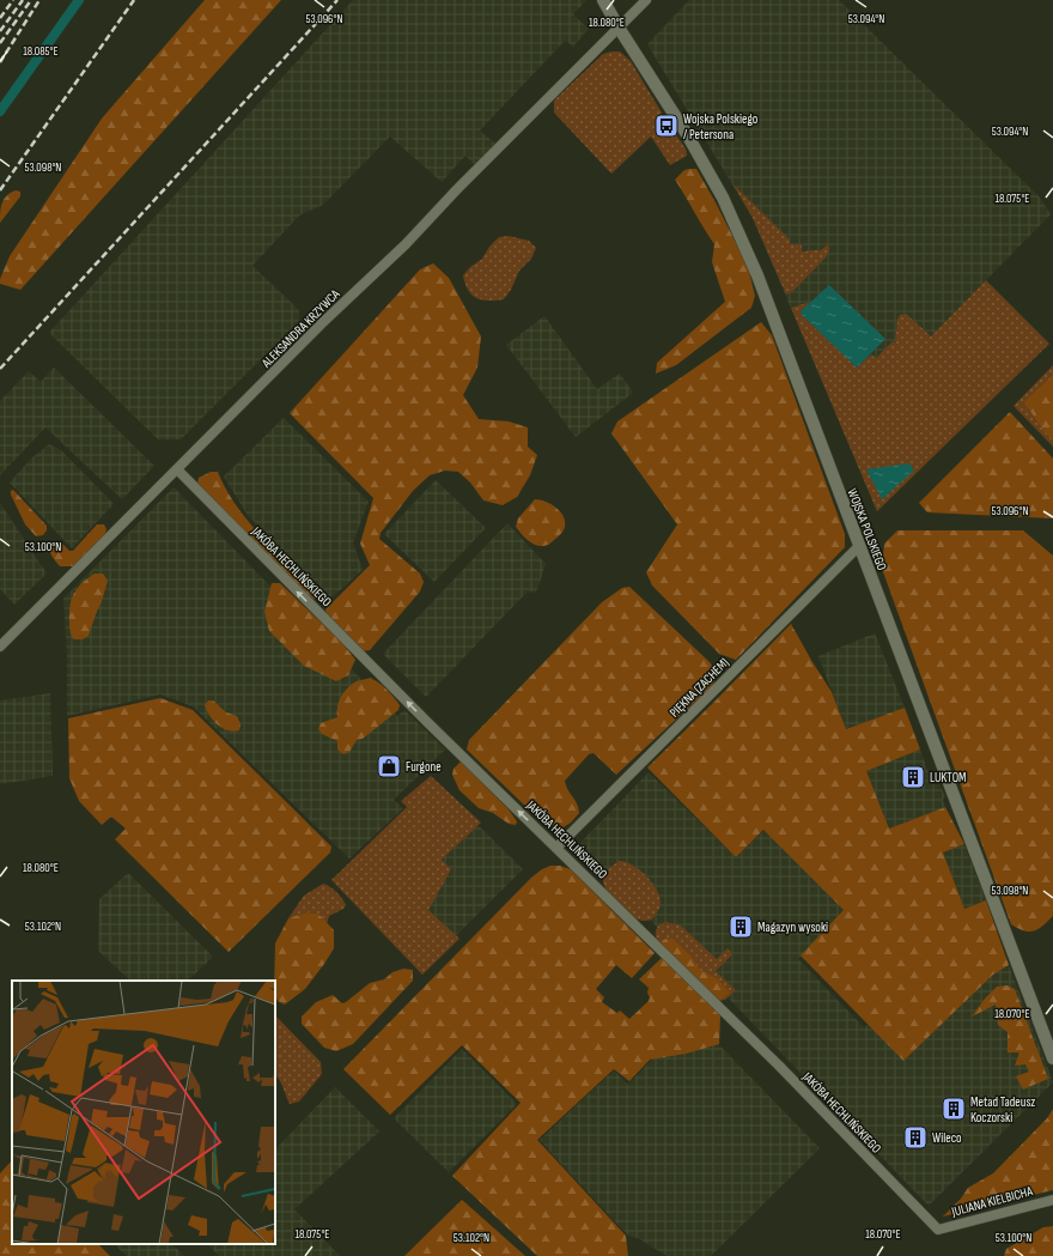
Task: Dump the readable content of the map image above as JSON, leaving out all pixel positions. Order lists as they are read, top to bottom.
{
  "streets": {
    "street": [
      "ALEKSANDRA KRZYWCA",
      "WOJSKA POLSKIEGO",
      "JAKÓBA HECHLIŃSKIEGO",
      "PIĘKNA (ZACHEM)",
      "JULIANA KIELBICHA"
    ]
  },
  "crossings": [
    ["ALEKSANDRA KRZYWCA", "WOJSKA POLSKIEGO"],
    ["ALEKSANDRA KRZYWCA", "JAKÓBA HECHLIŃSKIEGO"],
    ["WOJSKA POLSKIEGO", "PIĘKNA (ZACHEM)"],
    ["JAKÓBA HECHLIŃSKIEGO", "PIĘKNA (ZACHEM)"],
    ["JAKÓBA HECHLIŃSKIEGO", "JULIANA KIELBICHA"]
  ],
  "one_way": ["JAKÓBA HECHLIŃSKIEGO"],
  "places": {
    "bus stop": ["Wojska Polskiego / Petersona"],
    "shop": ["Furgone"],
    "building": [
      "LUKTOM",
      "Magazyn wysoki",
      "Metad Tadeusz Koczorski",
      "Wileco"
    ]
  },
  "coordinates": [
    "53.094°N",
    "53.096°N",
    "18.080°E",
    "18.085°E",
    "53.098°N",
    "18.075°E",
    "53.100°N",
    "53.102°N",
    "18.070°E"
  ]
}
